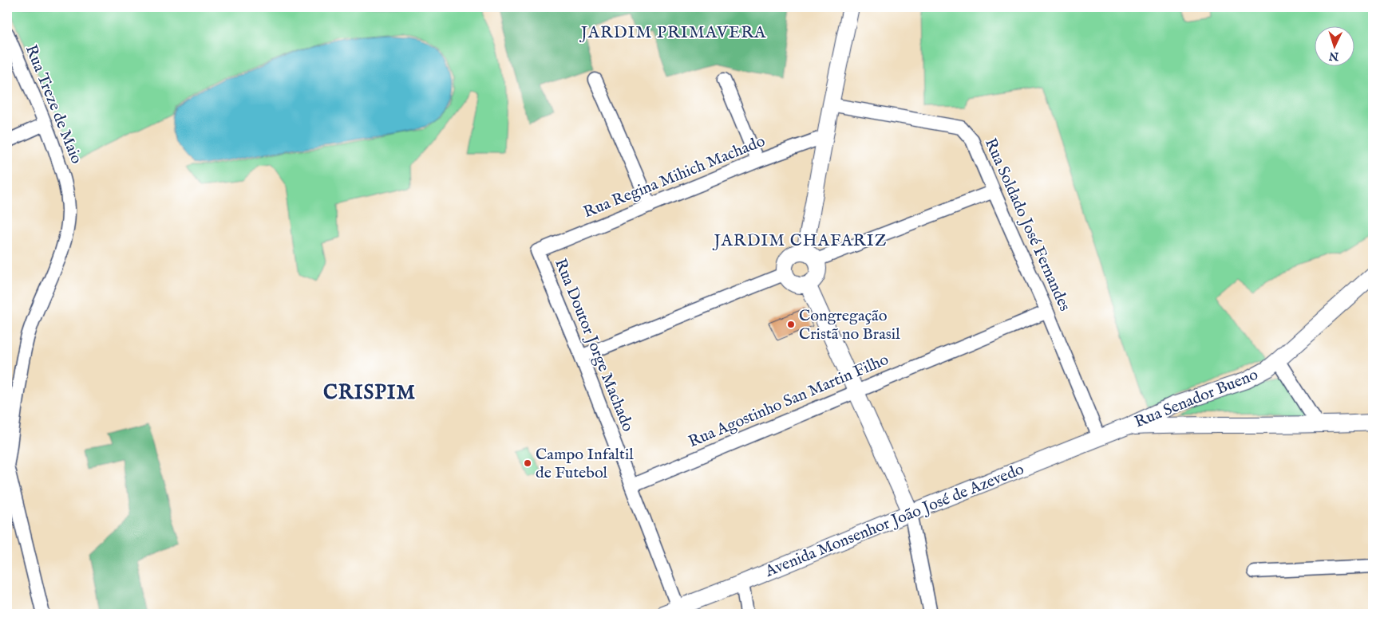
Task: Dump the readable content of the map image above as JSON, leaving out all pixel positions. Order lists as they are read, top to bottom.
{
  "streets": {
    "street": [
      "Rua Treze de Maio",
      "Rua Regina Mihich Machado",
      "Rua Soldado José Fernandes",
      "Rua Doutor Jorge Machado",
      "Rua Senador Bueno",
      "Rua Agostinho San Martin Filho",
      "Avenida Monsenhor João José de Azevedo"
    ]
  },
  "crossings": [
    ["Rua Regina Mihich Machado", "Rua Doutor Jorge Machado"],
    ["Rua Soldado José Fernandes", "Rua Agostinho San Martin Filho"],
    ["Rua Soldado José Fernandes", "Avenida Monsenhor João José de Azevedo"],
    ["Rua Doutor Jorge Machado", "Rua Agostinho San Martin Filho"],
    ["Rua Doutor Jorge Machado", "Avenida Monsenhor João José de Azevedo"],
    ["Rua Senador Bueno", "Avenida Monsenhor João José de Azevedo"]
  ],
  "districts": ["JARDIM PRIMAVERA", "JARDIM CHAFARIZ", "CRISPIM"],
  "places": ["Congregação Cristã no Brasil", "Campo Infaltil de Futebol"],
  "north": "bottom"
}
